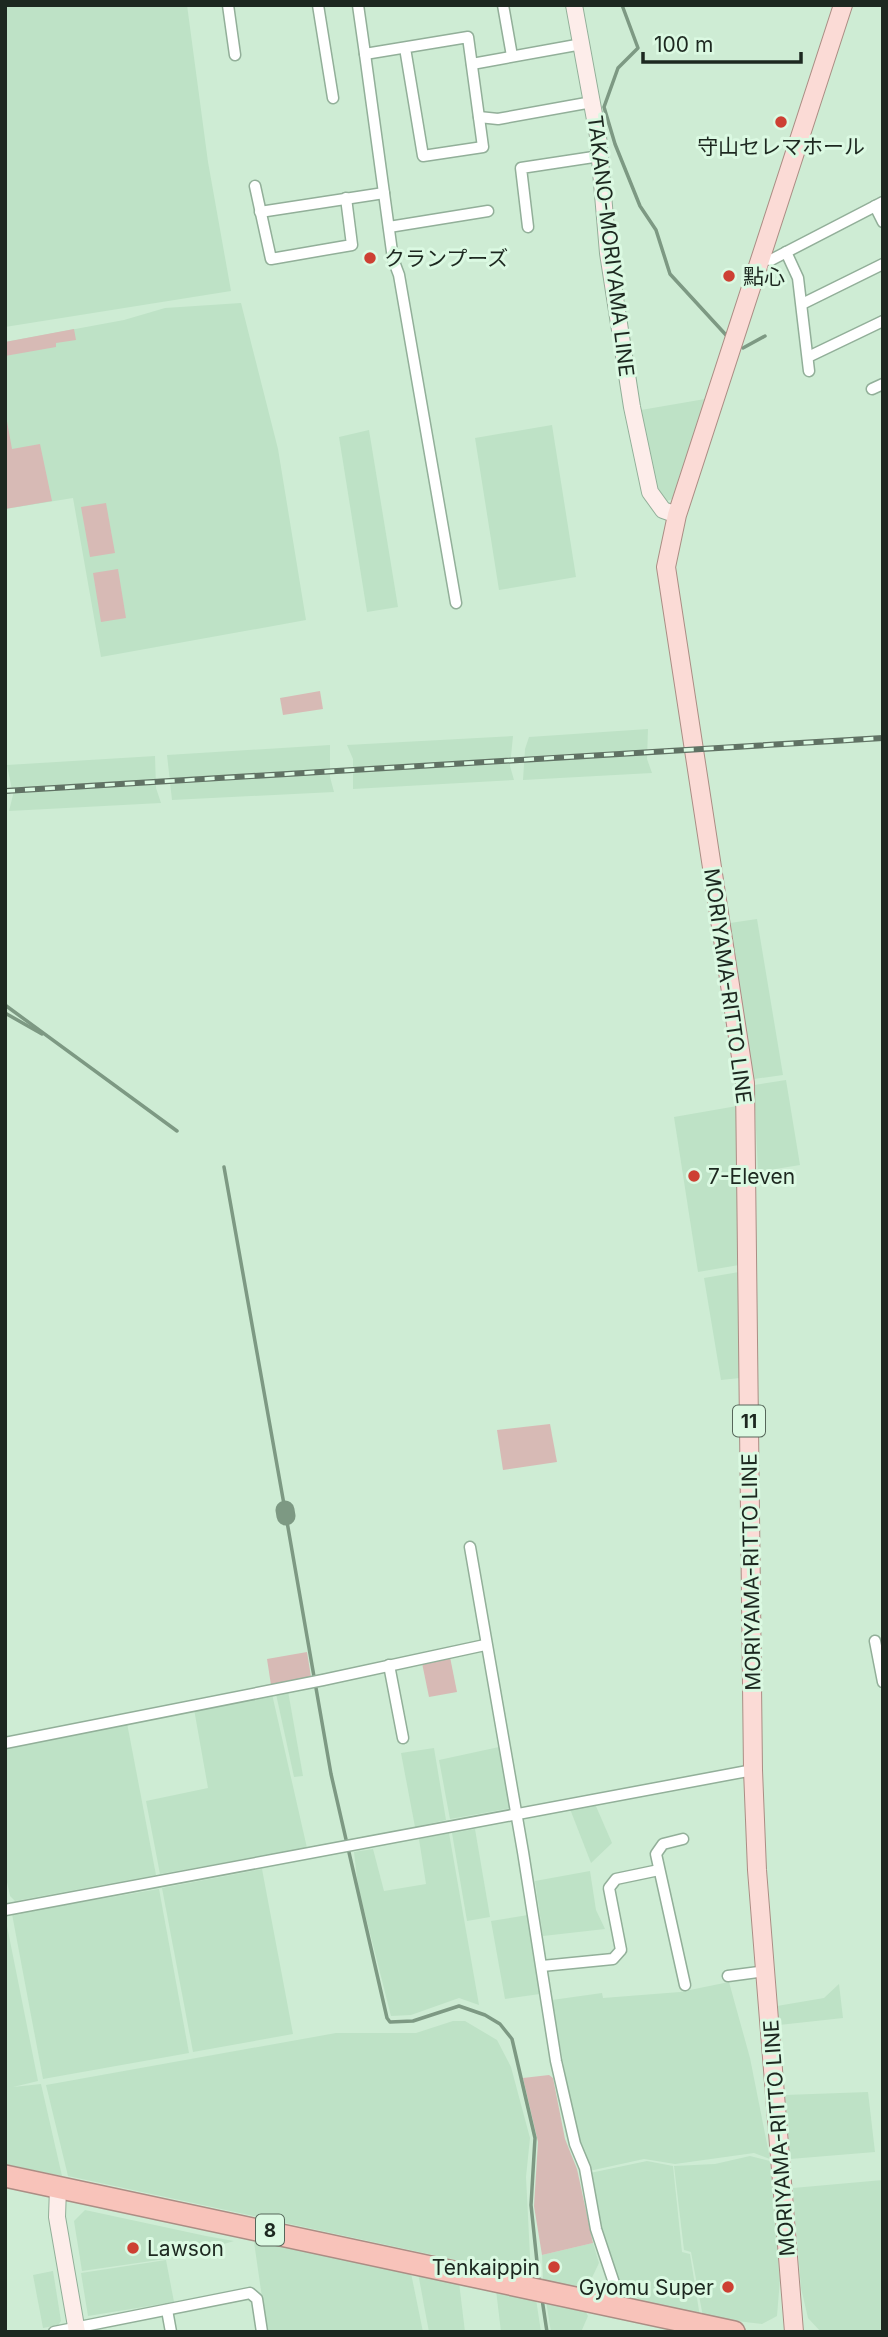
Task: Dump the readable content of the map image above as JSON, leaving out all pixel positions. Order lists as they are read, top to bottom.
{
  "streets": {
    "highway": ["8"],
    "main road": ["TAKANO-MORIYAMA LINE", "MORIYAMA-RITTO LINE", "11"]
  },
  "crossings": [
    ["TAKANO-MORIYAMA LINE", "MORIYAMA-RITTO LINE"]
  ],
  "places": [
    "守山セレマホール",
    "クランプーズ",
    "點心",
    "7-Eleven",
    "Lawson",
    "Tenkaippin",
    "Gyomu Super"
  ],
  "scale_bar": "100 m"
}
